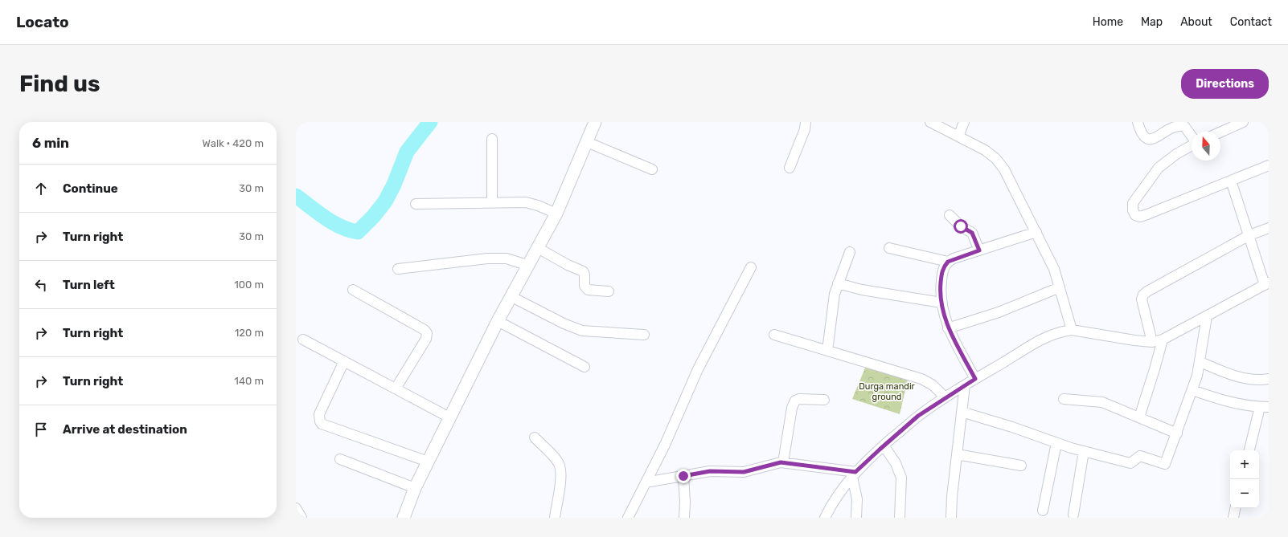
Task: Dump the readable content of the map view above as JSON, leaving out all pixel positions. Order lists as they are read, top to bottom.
{
  "parks": ["Durga mandir ground"],
  "north": "top",
  "page": {
    "header": "Locato",
    "nav": [
      "Home",
      "Map",
      "About",
      "Contact"
    ],
    "buttons": "Directions",
    "title": "Find us",
    "heading": ["6 min", "Walk · 420 m"],
    "list": [
      ["Continue", "30 m"],
      ["Turn right", "30 m"],
      ["Turn left", "100 m"],
      ["Turn right", "120 m"],
      ["Turn right", "140 m"],
      "Arrive at destination"
    ],
    "map_buttons": ["+", "−"]
  }
}
